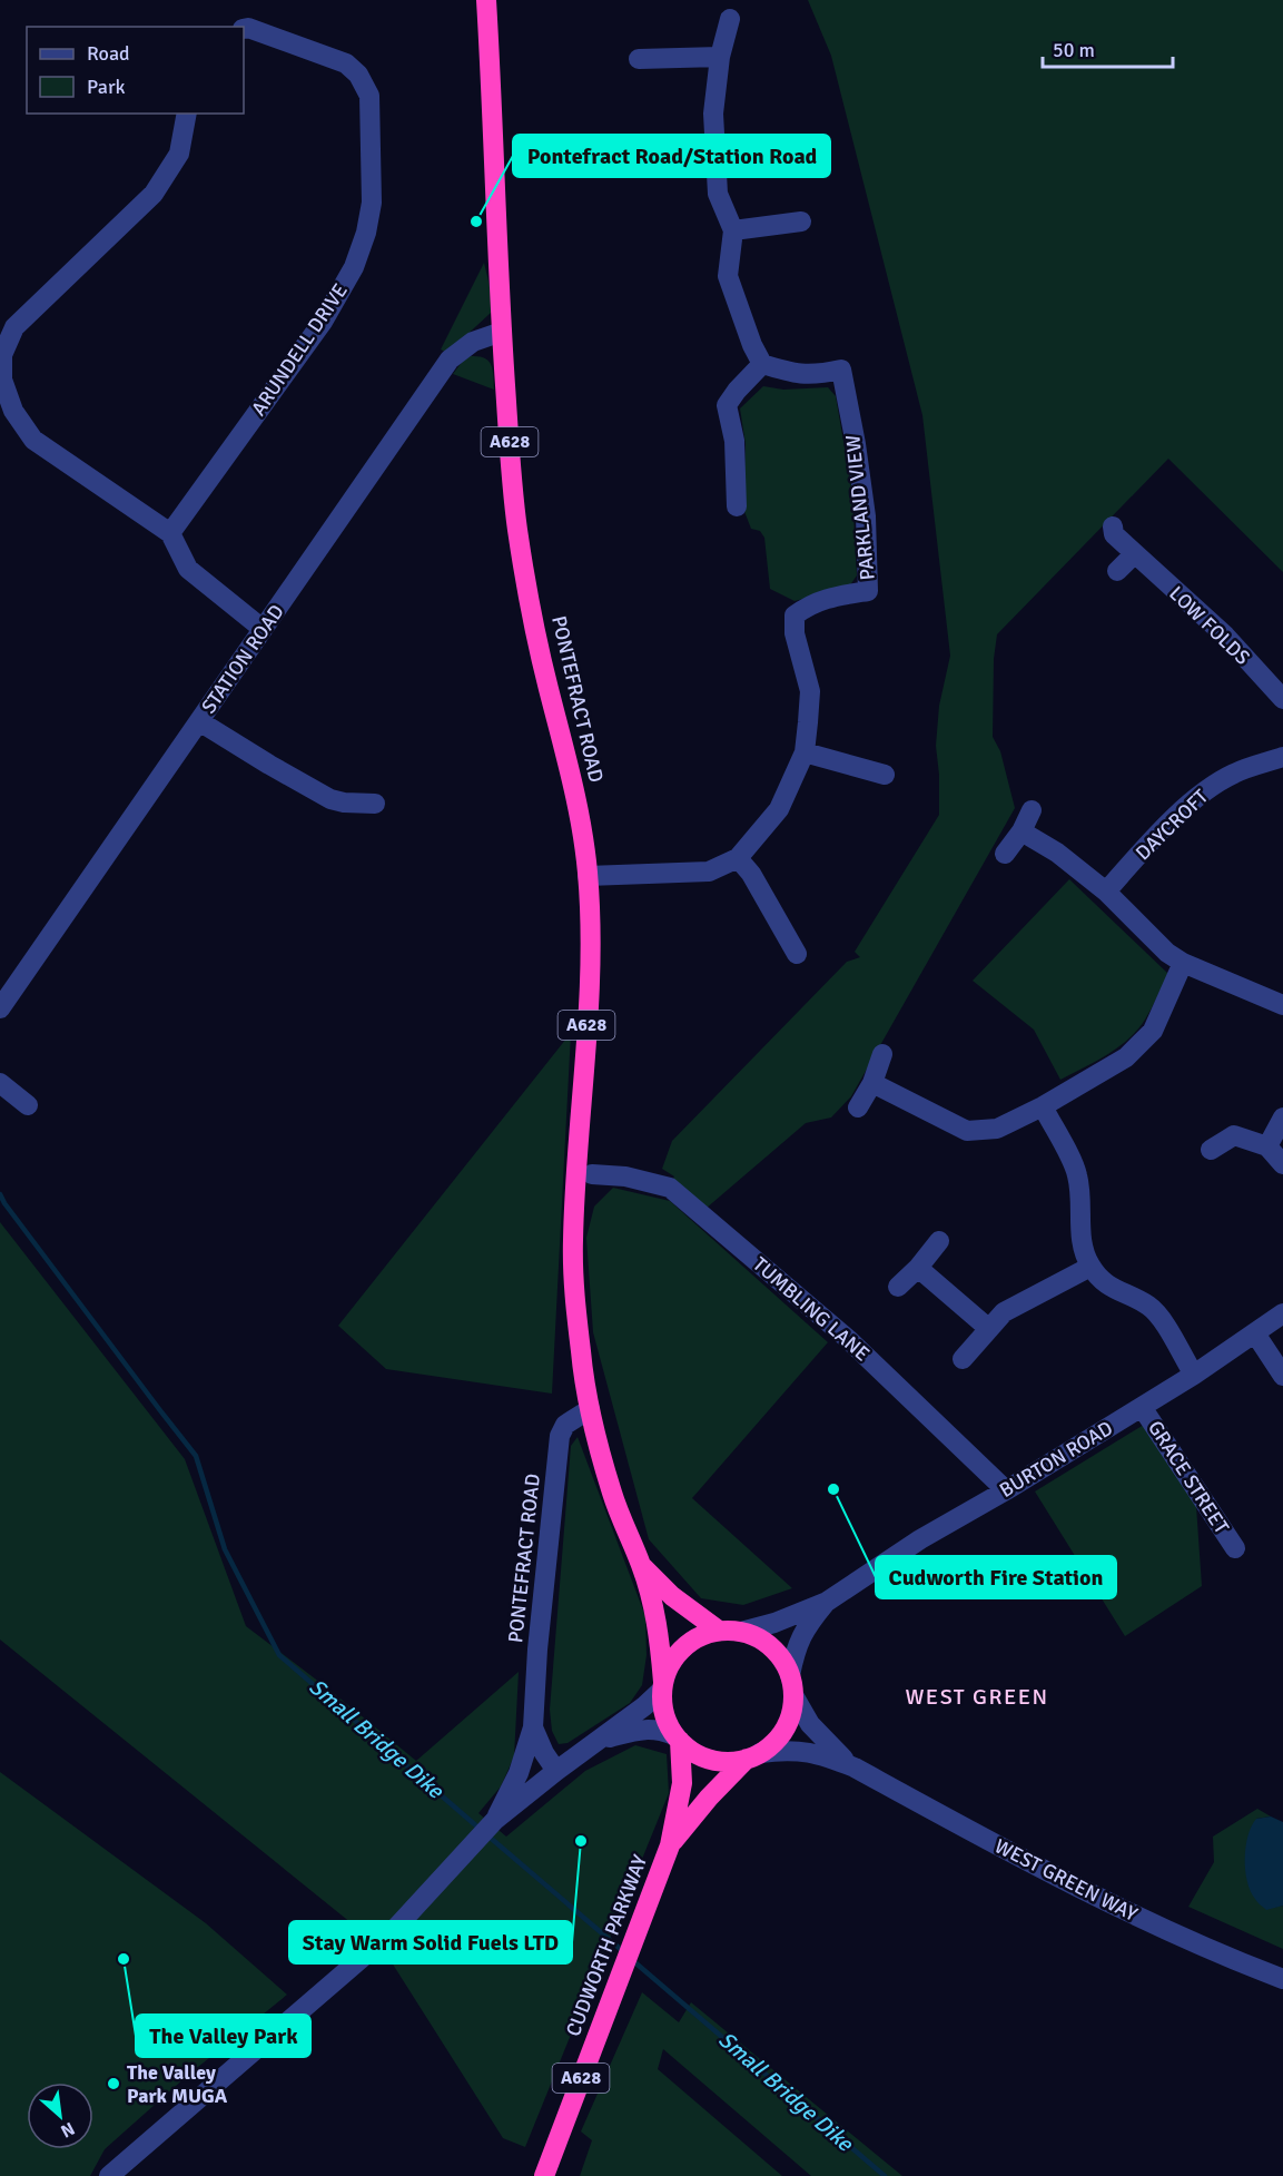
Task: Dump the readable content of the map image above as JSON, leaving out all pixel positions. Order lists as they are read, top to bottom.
{
  "streets": {
    "highway": ["A628", "PONTEFRACT ROAD", "CUDWORTH PARKWAY"],
    "street": [
      "ARUNDELL DRIVE",
      "PARKLAND VIEW",
      "LOW FOLDS",
      "STATION ROAD",
      "DAYCROFT",
      "TUMBLING LANE",
      "BURTON ROAD",
      "GRACE STREET",
      "WEST GREEN WAY"
    ]
  },
  "crossings": [
    ["PARKLAND VIEW", "PONTEFRACT ROAD"],
    ["STATION ROAD", "PONTEFRACT ROAD"],
    ["PONTEFRACT ROAD", "BURTON ROAD"],
    ["PONTEFRACT ROAD", "WEST GREEN WAY"],
    ["PONTEFRACT ROAD", "CUDWORTH PARKWAY"],
    ["TUMBLING LANE", "BURTON ROAD"],
    ["BURTON ROAD", "GRACE STREET"],
    ["BURTON ROAD", "WEST GREEN WAY"],
    ["BURTON ROAD", "CUDWORTH PARKWAY"],
    ["WEST GREEN WAY", "CUDWORTH PARKWAY"]
  ],
  "districts": ["WEST GREEN"],
  "water": ["Small Bridge Dike"],
  "places": [
    "Pontefract Road/Station Road",
    "Cudworth Fire Station",
    "Stay Warm Solid Fuels LTD",
    "The Valley Park",
    "The Valley Park MUGA"
  ],
  "legend": ["Road", "Park"],
  "scale_bar": "50 m",
  "north": "bottom right"
}
